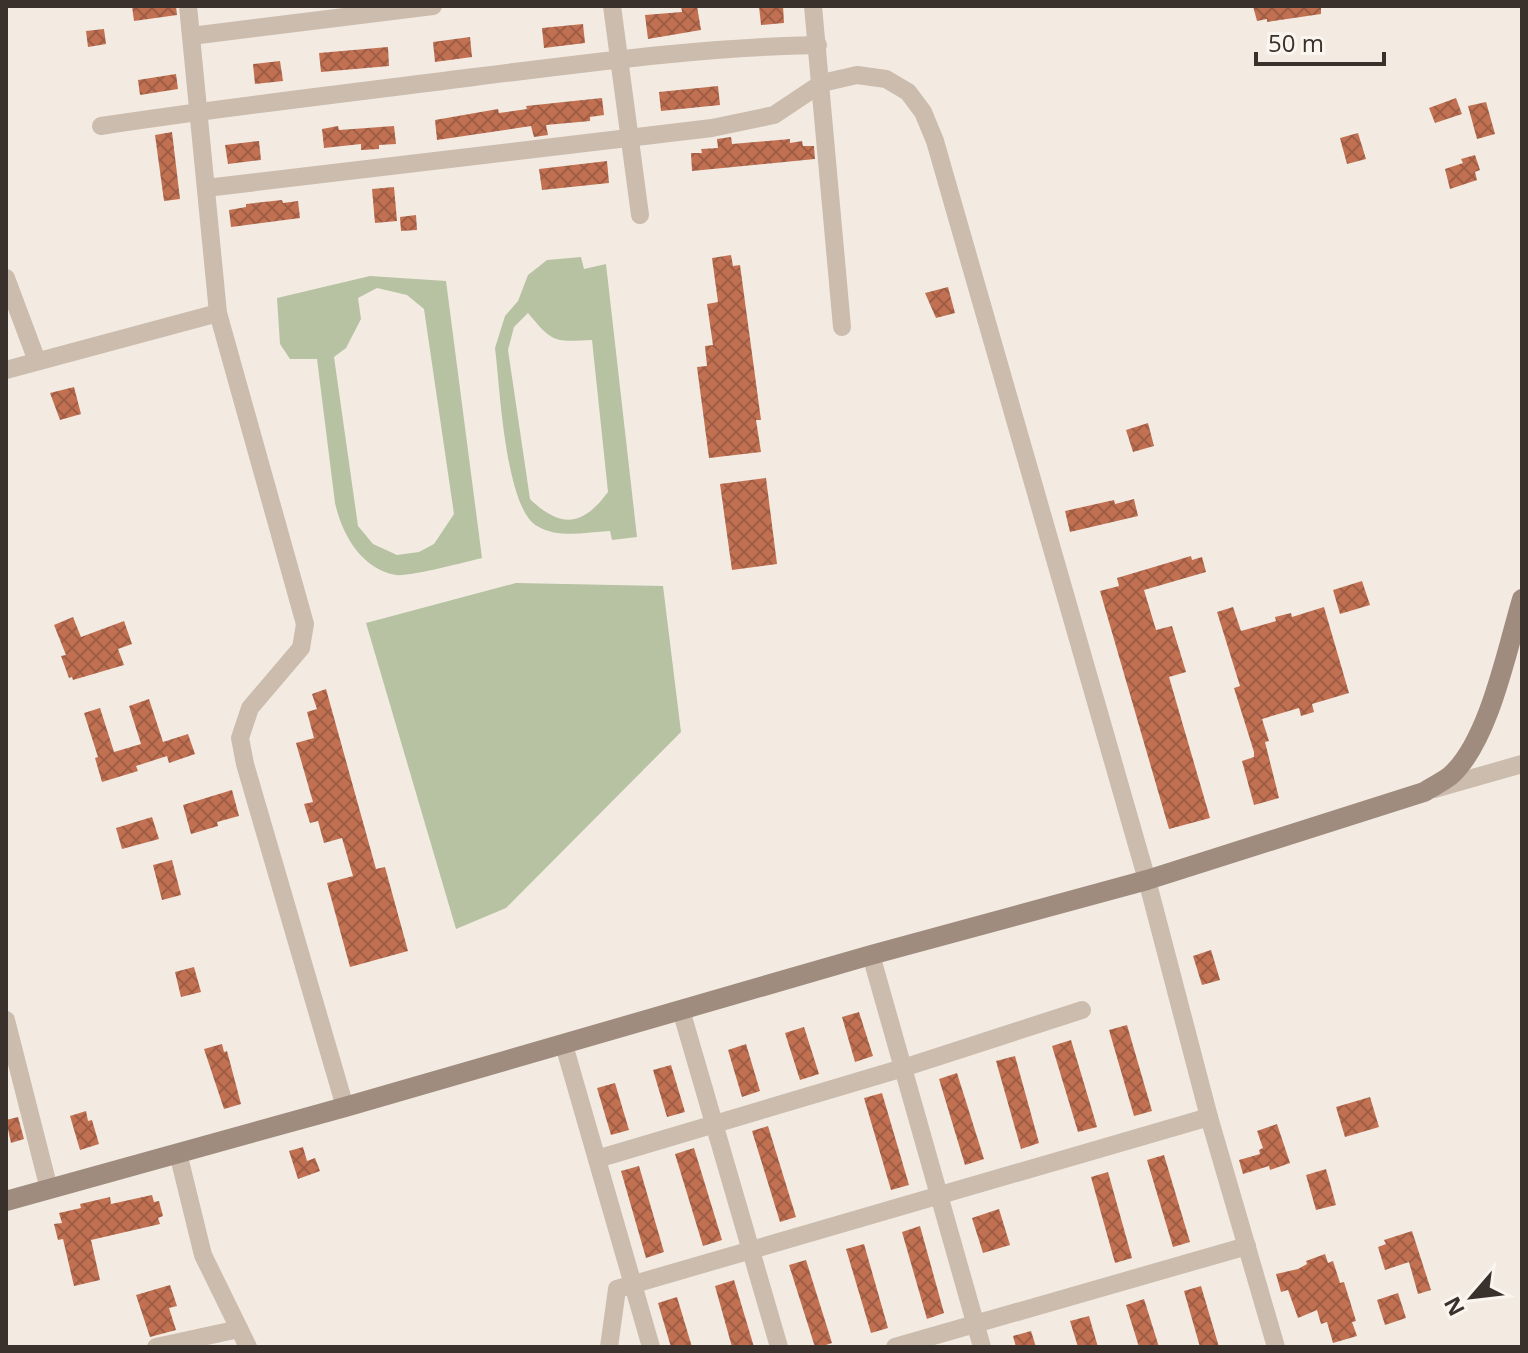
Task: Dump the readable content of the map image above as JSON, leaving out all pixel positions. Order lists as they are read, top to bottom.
{
  "scale_bar": "50 m",
  "north": "bottom left"
}
